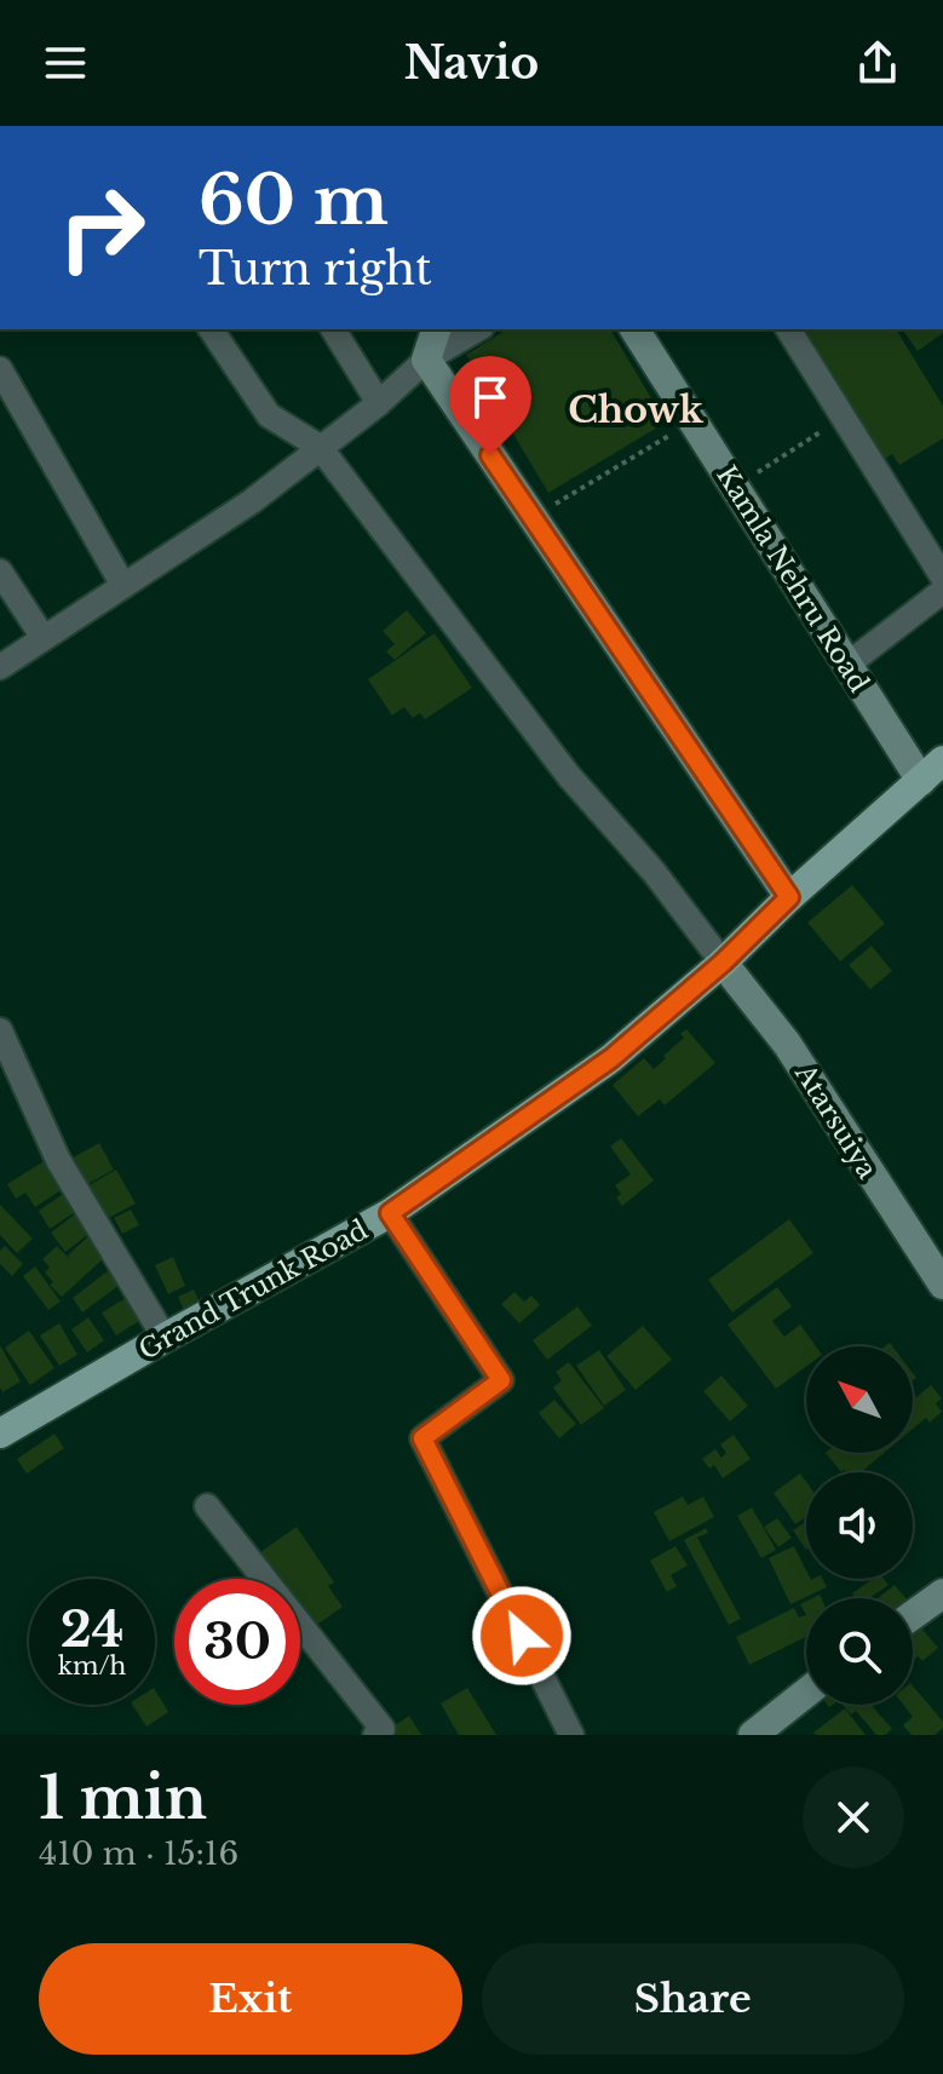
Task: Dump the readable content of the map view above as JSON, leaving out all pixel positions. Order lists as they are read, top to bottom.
{
  "streets": {
    "main road": ["Kamla Nehru Road", "Atarsuiya", "Grand Trunk Road"]
  },
  "crossings": [
    ["Kamla Nehru Road", "Grand Trunk Road"],
    ["Atarsuiya", "Grand Trunk Road"]
  ],
  "districts": ["Chowk"],
  "north": "top left",
  "page": {
    "header": "Navio",
    "turn": ["60 m", "Turn right"],
    "speed": "24 km/h",
    "limit": "30",
    "heading": ["1 min", "410 m · 15:16"],
    "buttons": ["Exit", "Share"]
  }
}
